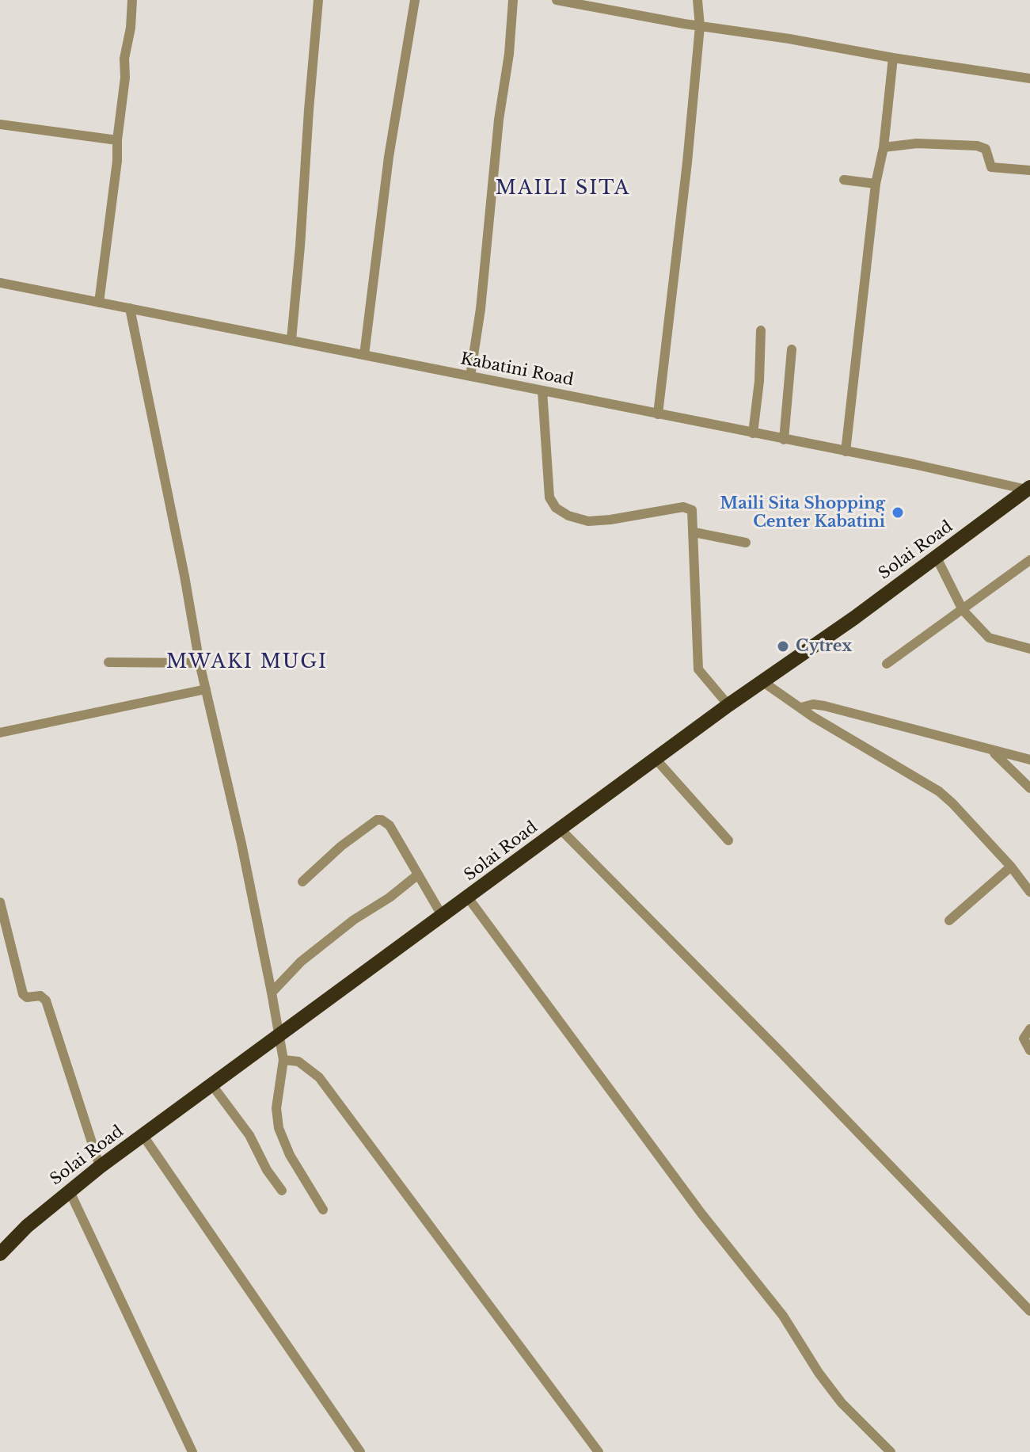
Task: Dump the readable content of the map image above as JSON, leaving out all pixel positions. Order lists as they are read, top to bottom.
{
  "streets": {
    "highway": ["Solai Road"],
    "street": ["Kabatini Road"]
  },
  "crossings": [
    ["Kabatini Road", "Solai Road"]
  ],
  "districts": ["MAILI SITA", "MWAKI MUGI"],
  "places": ["Maili Sita Shopping Center Kabatini", "Cytrex"]
}
